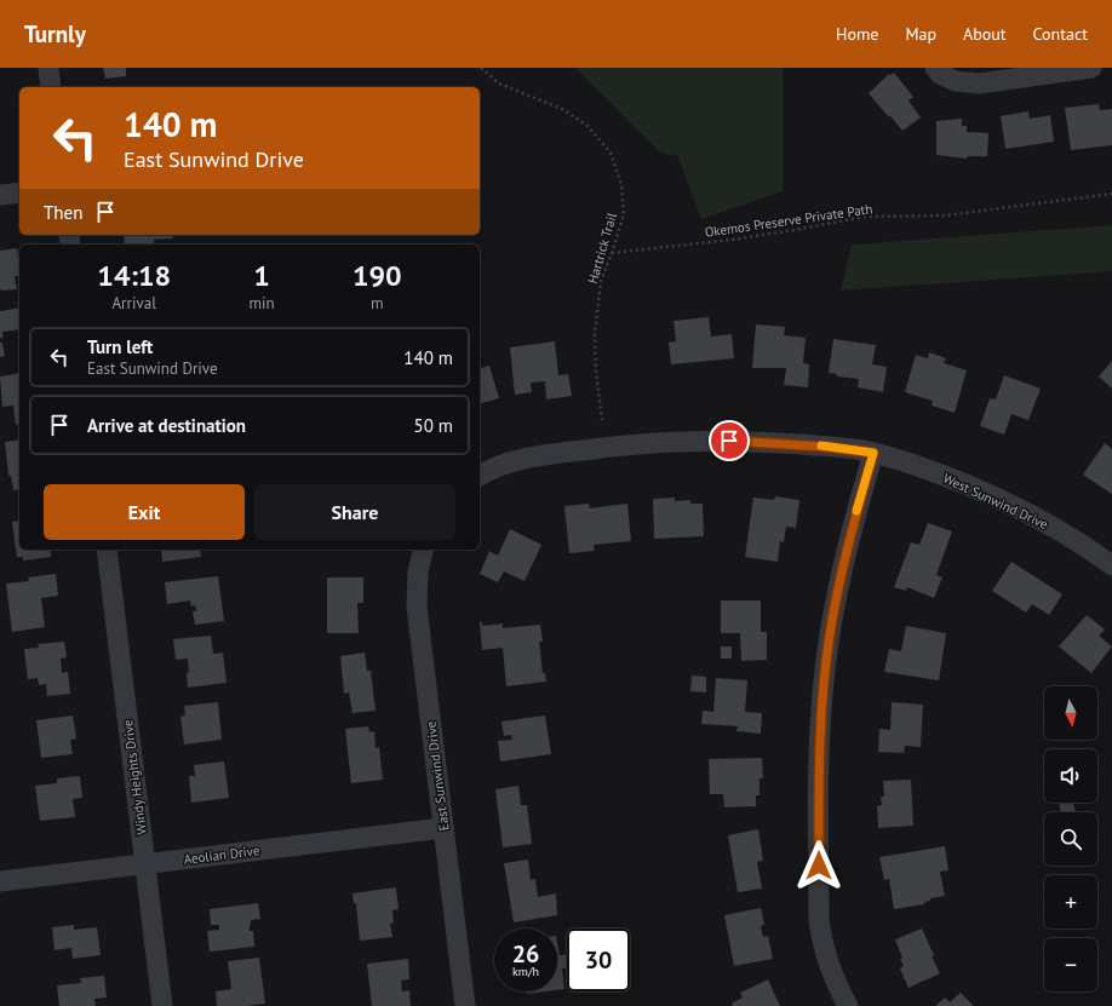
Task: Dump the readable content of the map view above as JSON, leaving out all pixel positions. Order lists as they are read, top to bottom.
{
  "streets": {
    "street": [
      "West Sunwind Drive",
      "East Sunwind Drive",
      "Windy Heights Drive",
      "Aeolian Drive"
    ],
    "path": ["Okemos Preserve Private Path", "Hartrick Trail"]
  },
  "crossings": [
    ["Okemos Preserve Private Path", "Hartrick Trail"],
    ["East Sunwind Drive", "Aeolian Drive"],
    ["Windy Heights Drive", "Aeolian Drive"]
  ],
  "north": "bottom",
  "page": {
    "header": "Turnly",
    "nav": [
      "Home",
      "Map",
      "About",
      "Contact"
    ],
    "turn": ["140 m", "East Sunwind Drive"],
    "then": "Then",
    "eta": [
      "14:18",
      "Arrival",
      "1",
      "min",
      "190",
      "m"
    ],
    "list": [
      {
        "name": "Turn left",
        "note": "East Sunwind Drive",
        "value": "140 m"
      },
      {
        "name": "Arrive at destination",
        "value": "50 m"
      }
    ],
    "buttons": ["Exit", "Share"],
    "map_buttons": ["+", "−"],
    "speed": "26 km/h",
    "limit": "30"
  }
}
